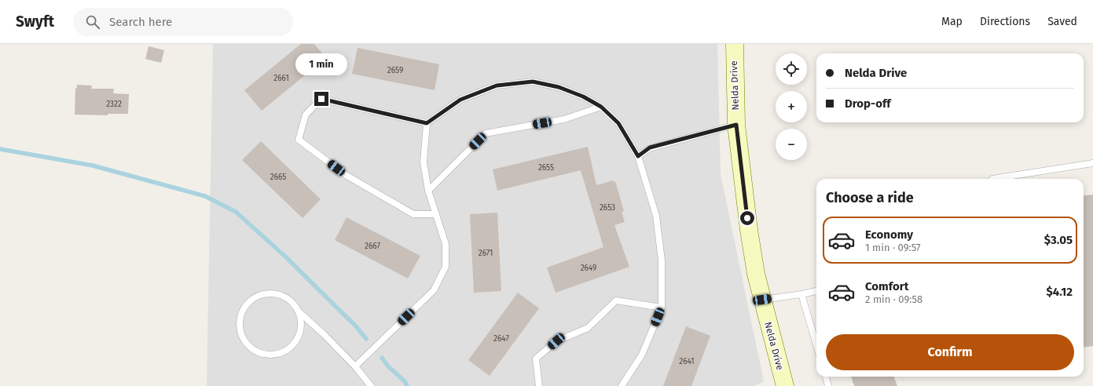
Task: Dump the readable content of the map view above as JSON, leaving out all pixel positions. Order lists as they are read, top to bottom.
{
  "streets": {
    "street": ["Nelda Drive"]
  },
  "house_numbers": [
    "2659",
    "2661",
    "2322",
    "2655",
    "2665",
    "2653",
    "2667",
    "2671",
    "2649",
    "2647",
    "2641"
  ],
  "page": {
    "header": "Swyft",
    "search": "Search here",
    "nav": ["Map", "Directions", "Saved"],
    "map_buttons": ["+", "−"],
    "bubble": "1 min",
    "banner": ["Nelda Drive", "Drop-off"],
    "heading": "Choose a ride",
    "list": [
      {
        "name": "Economy",
        "note": "1 min · 09:57",
        "value": "$3.05"
      },
      {
        "name": "Comfort",
        "note": "2 min · 09:58",
        "value": "$4.12"
      }
    ],
    "buttons": "Confirm"
  }
}
